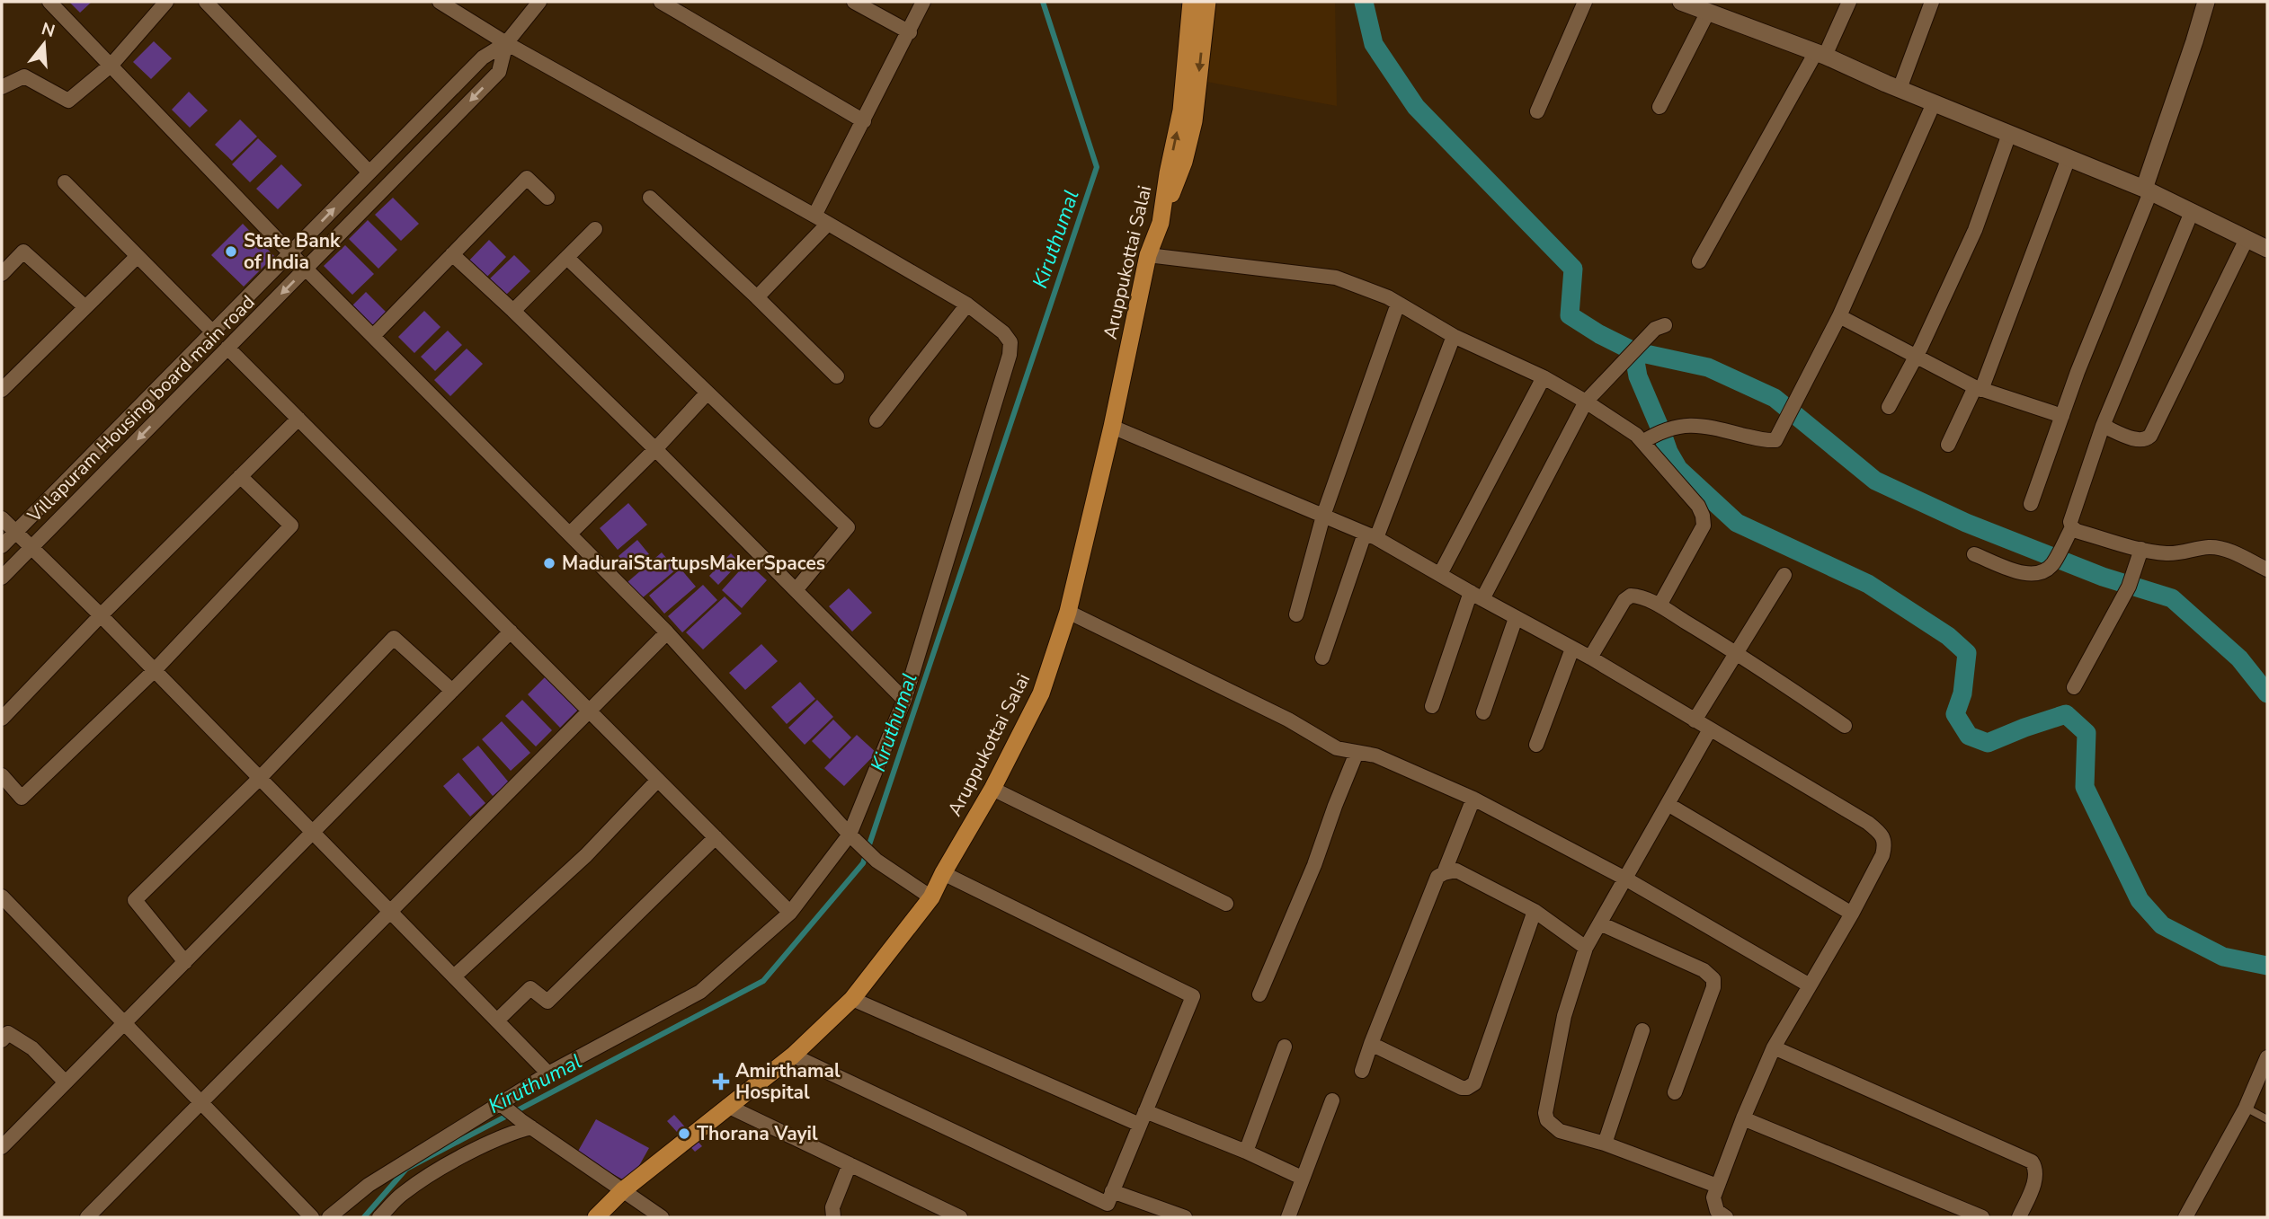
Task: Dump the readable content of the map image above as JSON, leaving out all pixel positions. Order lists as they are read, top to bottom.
{
  "streets": {
    "main road": ["Aruppukottai Salai"],
    "street": ["Villapuram Housing board main road"]
  },
  "water": ["Kiruthumal"],
  "places": {
    "other": ["State Bank of India", "MaduraiStartupsMakerSpaces", "Thorana Vayil"],
    "health": ["Amirthamal Hospital"]
  },
  "north": "top"
}
